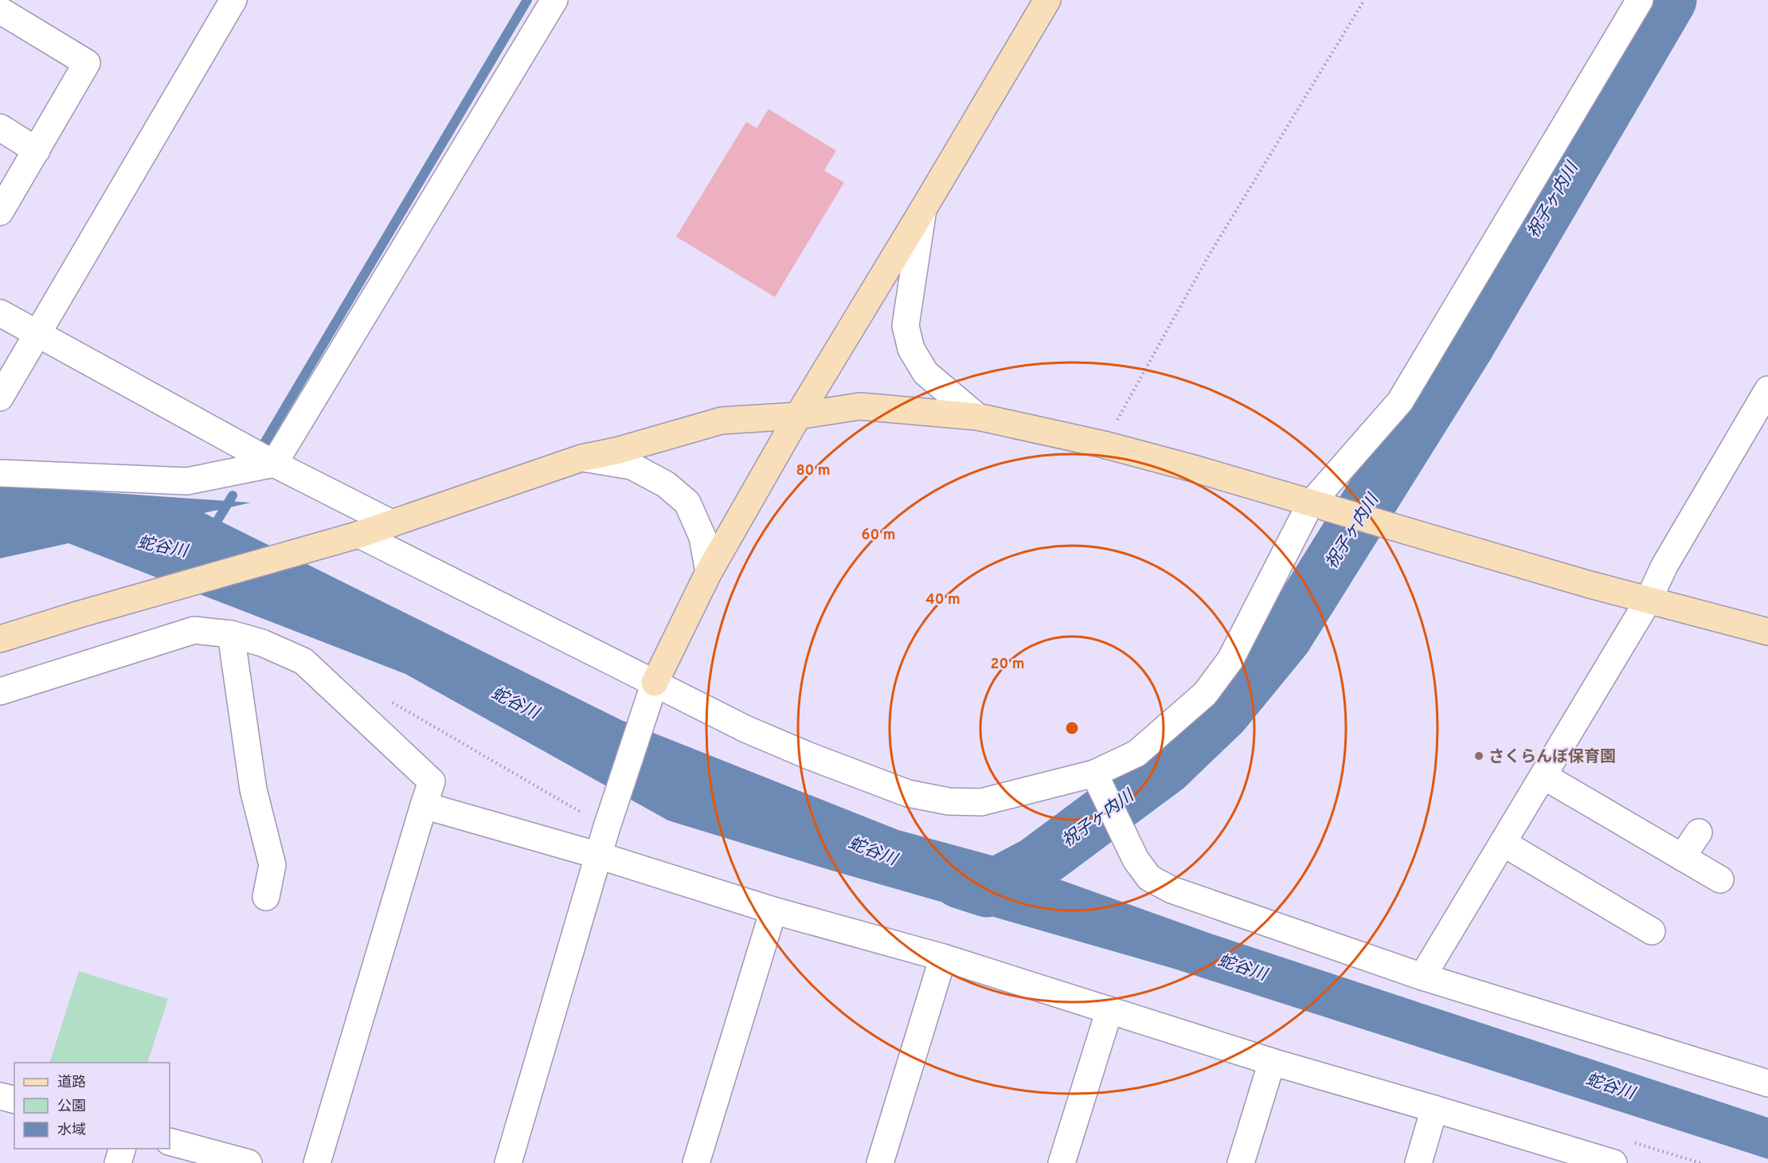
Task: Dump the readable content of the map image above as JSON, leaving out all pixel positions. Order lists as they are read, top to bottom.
{
  "water": ["祝子ヶ内川", "蛇谷川"],
  "places": ["さくらんぼ保育園"],
  "legend": ["道路", "公園", "水域"],
  "rings": [
    "80 m",
    "60 m",
    "40 m",
    "20 m"
  ]
}
